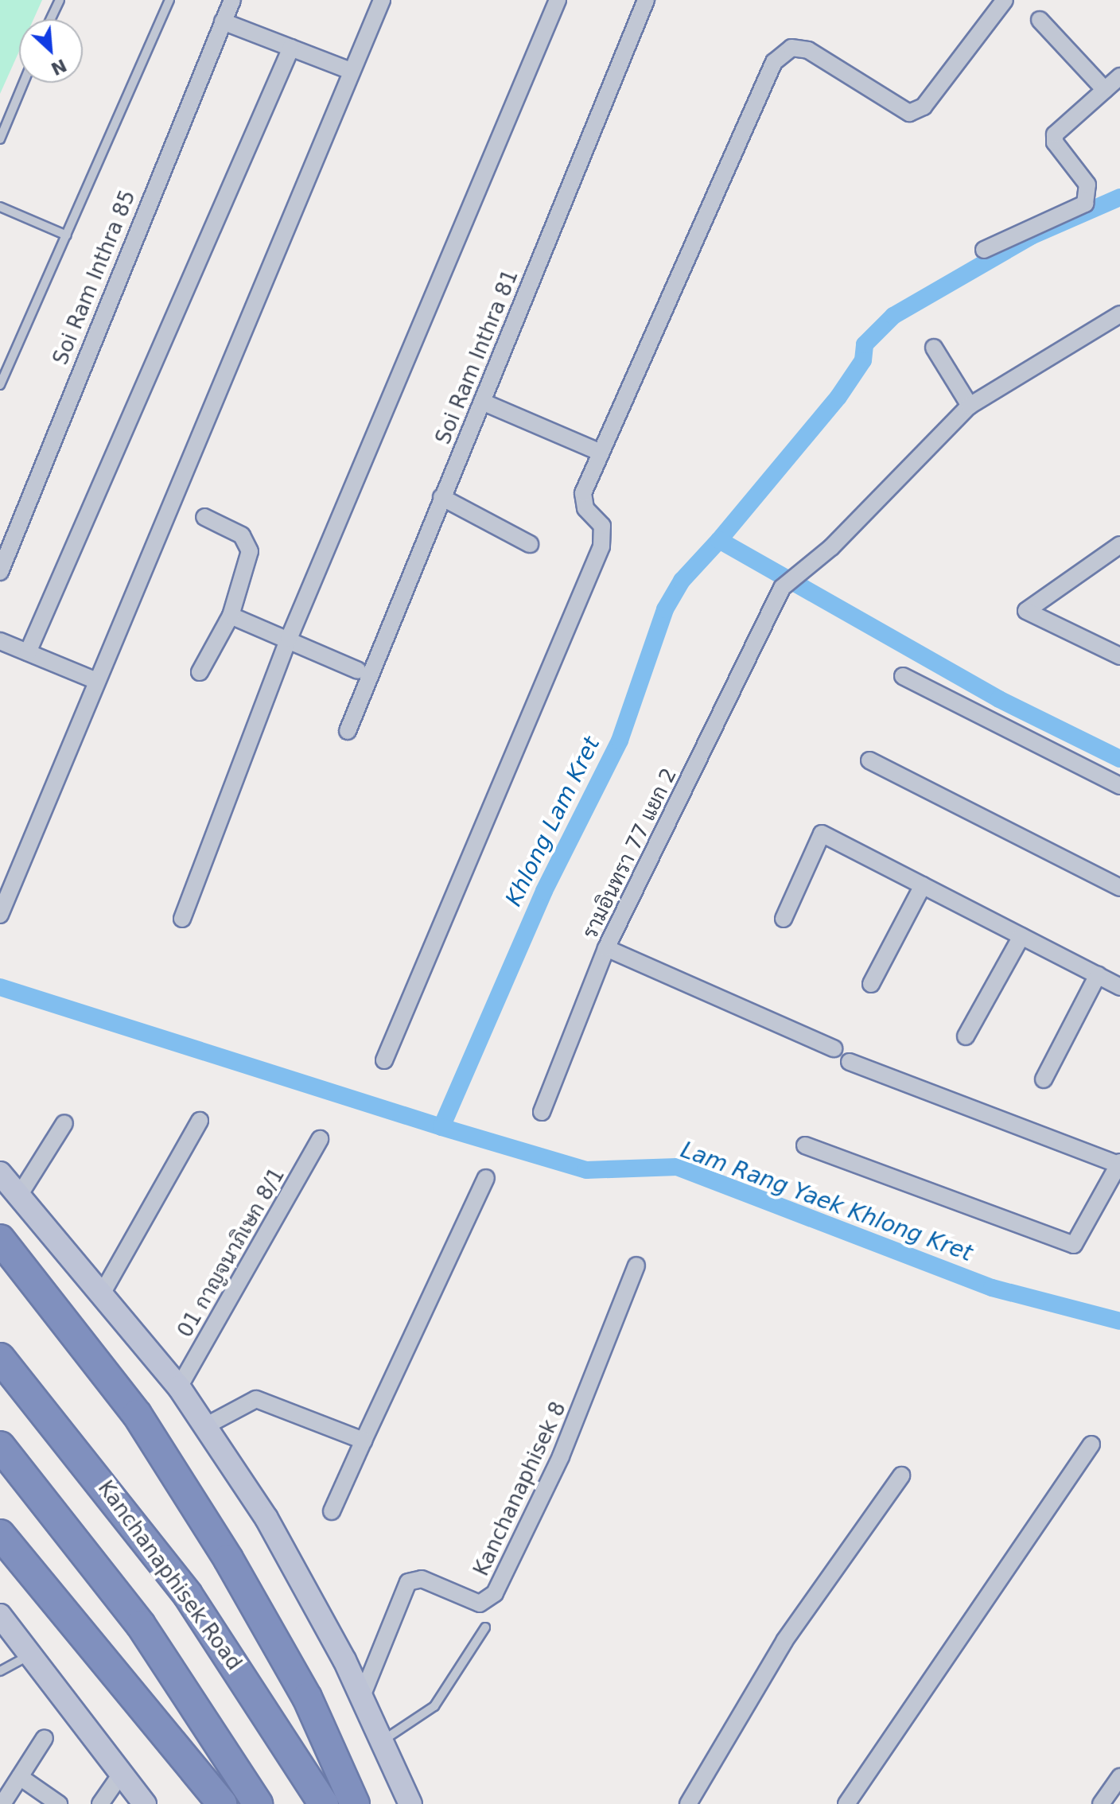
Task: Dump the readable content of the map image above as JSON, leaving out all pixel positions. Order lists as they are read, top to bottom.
{
  "streets": {
    "highway": ["Kanchanaphisek Road"],
    "street": [
      "Soi Ram Inthra 85",
      "Soi Ram Inthra 81",
      "รามอินทรา 77 แยก 2",
      "01 กาญจนาภิเษก 8/1",
      "Kanchanaphisek 8"
    ]
  },
  "water": ["Khlong Lam Kret", "Lam Rang Yaek Khlong Kret"],
  "north": "bottom right"
}
